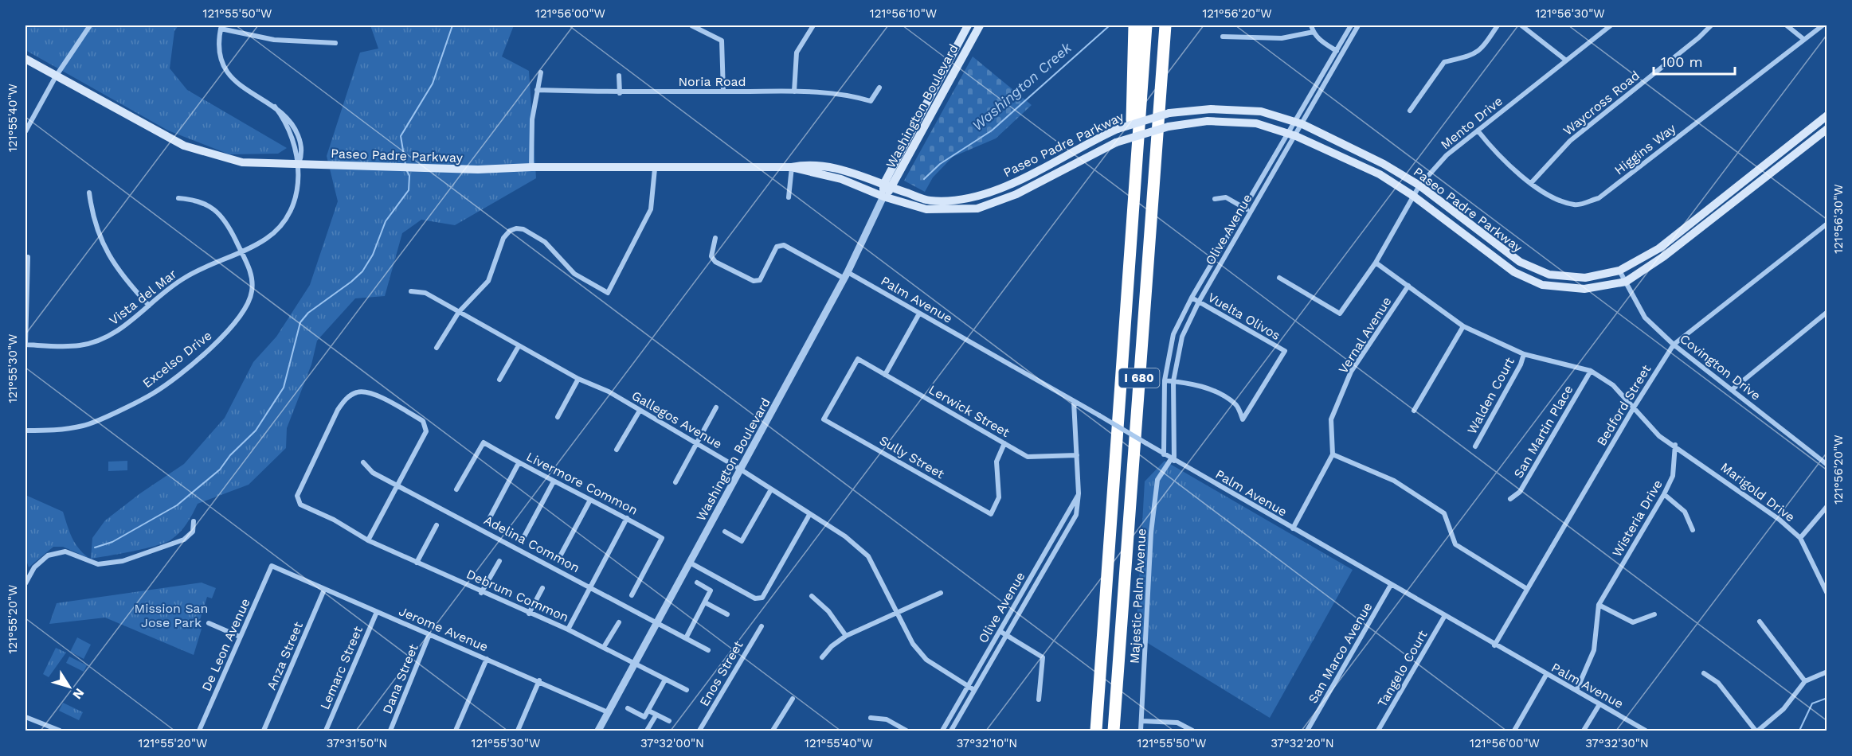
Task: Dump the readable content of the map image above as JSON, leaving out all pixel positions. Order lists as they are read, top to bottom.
{
  "streets": {
    "highway": ["I 680"],
    "main road": ["Washington Boulevard", "Paseo Padre Parkway"],
    "street": [
      "Noria Road",
      "Waycross Road",
      "Mento Drive",
      "Higgins Way",
      "Olive Avenue",
      "Vista del Mar",
      "Palm Avenue",
      "Vuelta Olivos",
      "Vernal Avenue",
      "Excelso Drive",
      "Covington Drive",
      "Walden Court",
      "Bedford Street",
      "Lerwick Street",
      "Gallegos Avenue",
      "San Martin Place",
      "Sully Street",
      "Livermore Common",
      "Marigold Drive",
      "Wisteria Drive",
      "Adelina Common",
      "Debrum Common",
      "Majestic Palm Avenue",
      "Jerome Avenue",
      "De Leon Avenue",
      "San Marco Avenue",
      "Anza Street",
      "Lemarc Street",
      "Tangelo Court",
      "Enos Street",
      "Dana Street"
    ]
  },
  "crossings": [
    ["Waycross Road", "Higgins Way"],
    ["Washington Boulevard", "Paseo Padre Parkway"],
    ["Washington Boulevard", "Palm Avenue"],
    ["Washington Boulevard", "Gallegos Avenue"],
    ["Washington Boulevard", "Adelina Common"],
    ["Washington Boulevard", "Debrum Common"],
    ["Washington Boulevard", "Jerome Avenue"],
    ["Mento Drive", "Paseo Padre Parkway"],
    ["Mento Drive", "Higgins Way"],
    ["Paseo Padre Parkway", "Olive Avenue"],
    ["Paseo Padre Parkway", "Vista del Mar"],
    ["Paseo Padre Parkway", "Covington Drive"],
    ["Olive Avenue", "Palm Avenue"],
    ["Olive Avenue", "Vuelta Olivos"],
    ["Olive Avenue", "Lerwick Street"],
    ["Olive Avenue", "Gallegos Avenue"],
    ["Olive Avenue", "Majestic Palm Avenue"],
    ["Vista del Mar", "Excelso Drive"],
    ["Palm Avenue", "Bedford Street"],
    ["Palm Avenue", "Wisteria Drive"],
    ["Palm Avenue", "Majestic Palm Avenue"],
    ["Palm Avenue", "San Marco Avenue"],
    ["Palm Avenue", "Tangelo Court"],
    ["Covington Drive", "Bedford Street"],
    ["Lerwick Street", "Sully Street"],
    ["Marigold Drive", "Wisteria Drive"],
    ["Adelina Common", "Debrum Common"],
    ["Jerome Avenue", "De Leon Avenue"],
    ["Jerome Avenue", "Anza Street"],
    ["Jerome Avenue", "Lemarc Street"],
    ["Jerome Avenue", "Dana Street"]
  ],
  "water": ["Washington Creek"],
  "parks": ["Mission San Jose Park"],
  "scale_bar": "100 m",
  "north": "bottom right",
  "coordinates": [
    "121°55'50\"W",
    "121°56'00\"W",
    "121°56'10\"W",
    "121°56'20\"W",
    "121°56'30\"W",
    "121°55'40\"W",
    "121°55'30\"W",
    "121°55'20\"W",
    "37°31'50\"N",
    "37°32'00\"N",
    "37°32'10\"N",
    "37°32'20\"N",
    "37°32'30\"N"
  ]
}
